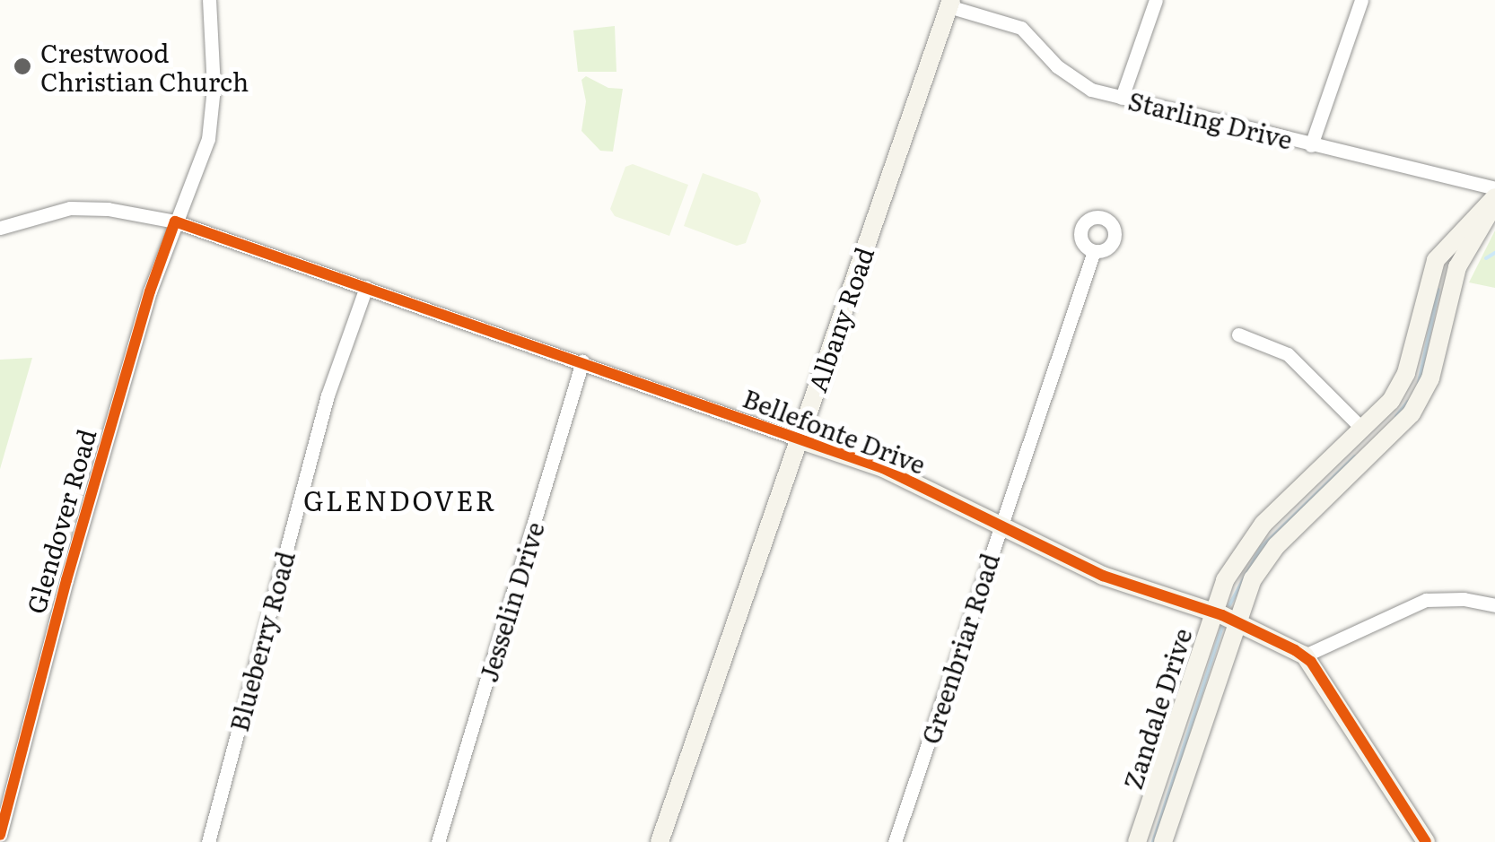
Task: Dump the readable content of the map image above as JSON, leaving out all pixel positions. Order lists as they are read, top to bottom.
{
  "streets": {
    "street": [
      "Starling Drive",
      "Albany Road",
      "Bellefonte Drive",
      "Glendover Road",
      "Jesselin Drive",
      "Blueberry Road",
      "Greenbriar Road",
      "Zandale Drive"
    ]
  },
  "crossings": [
    ["Starling Drive", "Albany Road"],
    ["Albany Road", "Bellefonte Drive"],
    ["Bellefonte Drive", "Glendover Road"],
    ["Bellefonte Drive", "Jesselin Drive"],
    ["Bellefonte Drive", "Blueberry Road"],
    ["Bellefonte Drive", "Greenbriar Road"],
    ["Bellefonte Drive", "Zandale Drive"]
  ],
  "districts": ["GLENDOVER"],
  "places": ["Crestwood Christian Church"]
}
